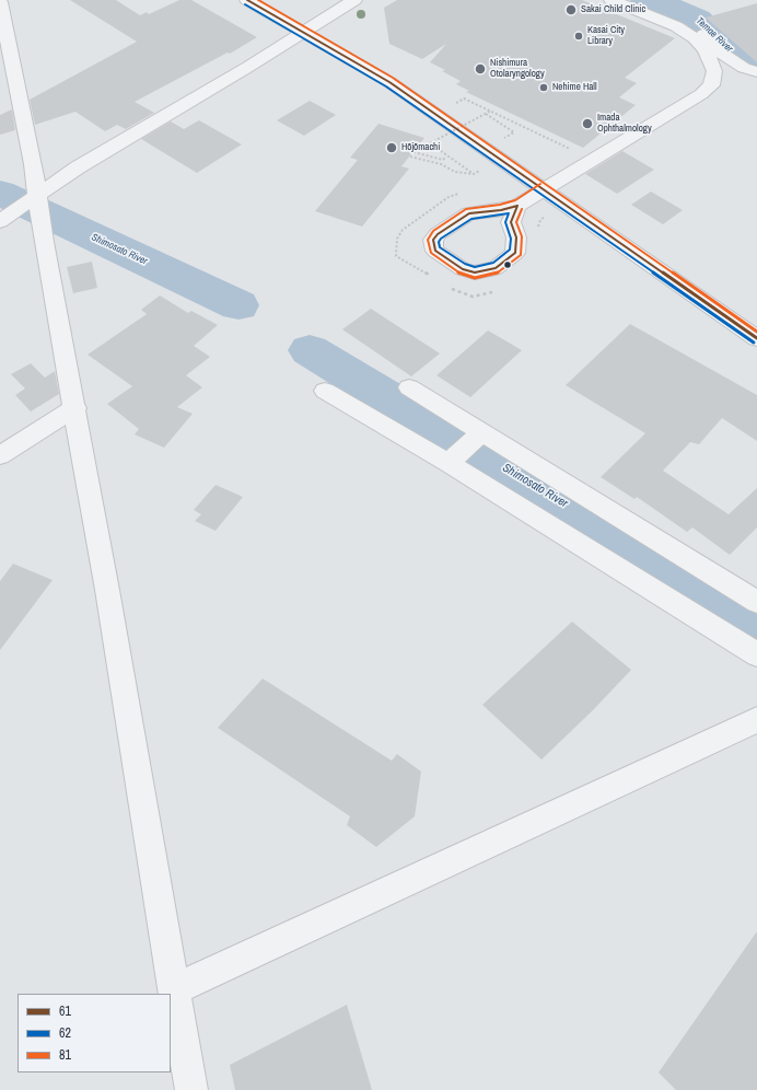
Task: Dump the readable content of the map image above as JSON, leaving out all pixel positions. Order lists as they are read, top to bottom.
{
  "water": ["Temae River", "Shimosato River"],
  "places": [
    "Sakai Child Clinic",
    "Kasai City Library",
    "Nishimura Otolaryngology",
    "Nehime Hall",
    "Imada Ophthalmology",
    "Hōjōmachi"
  ],
  "lines": ["transit line 61", "transit line 81", "transit line 62"],
  "legend": ["61", "62", "81"]
}
